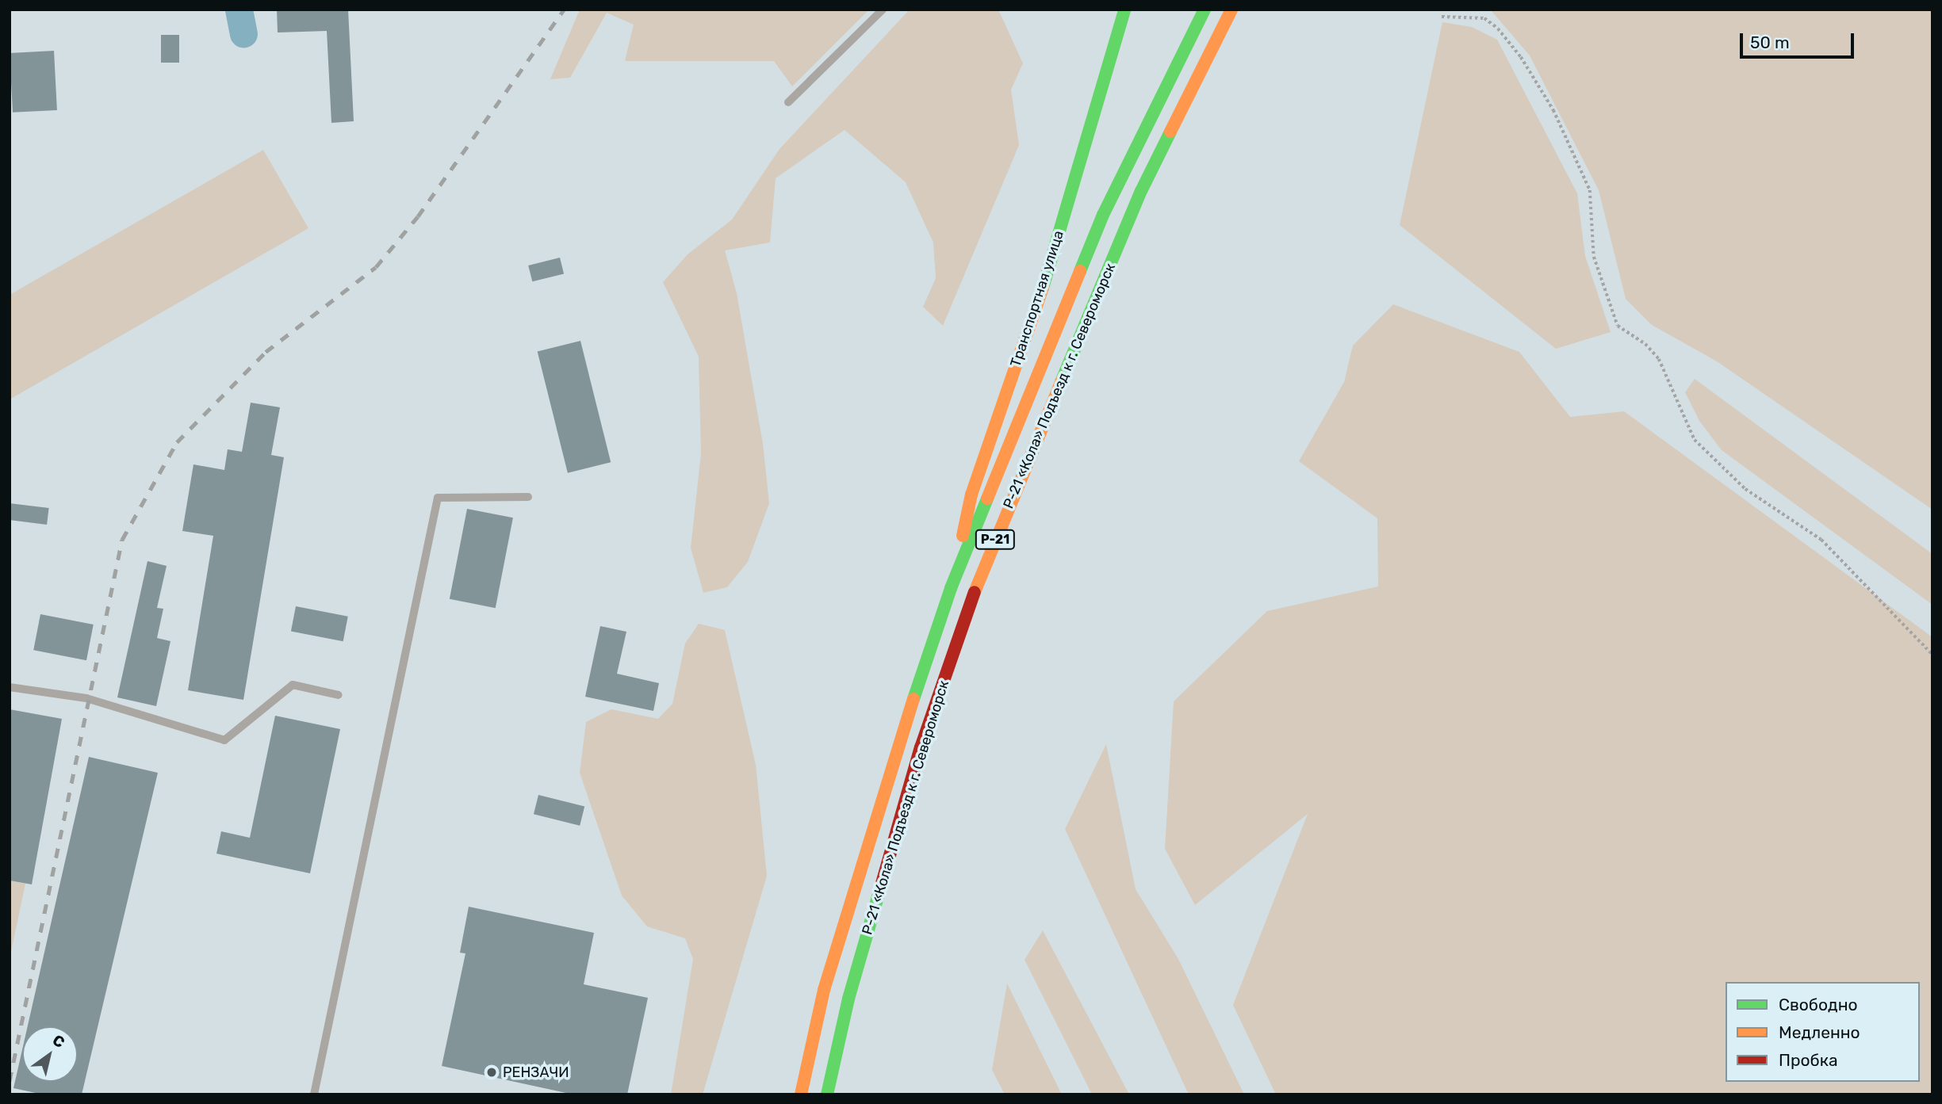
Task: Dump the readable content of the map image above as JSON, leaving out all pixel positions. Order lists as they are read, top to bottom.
{
  "streets": {
    "main road": ["Транспортная улица", "Р-21 «Кола» Подъезд к г. Североморск", "Р-21"]
  },
  "crossings": [
    ["Транспортная улица", "Р-21 «Кола» Подъезд к г. Североморск"]
  ],
  "places": ["РЕНЗАЧИ"],
  "legend": ["Свободно", "Медленно", "Пробка"],
  "scale_bar": "50 m",
  "north": "top right"
}
